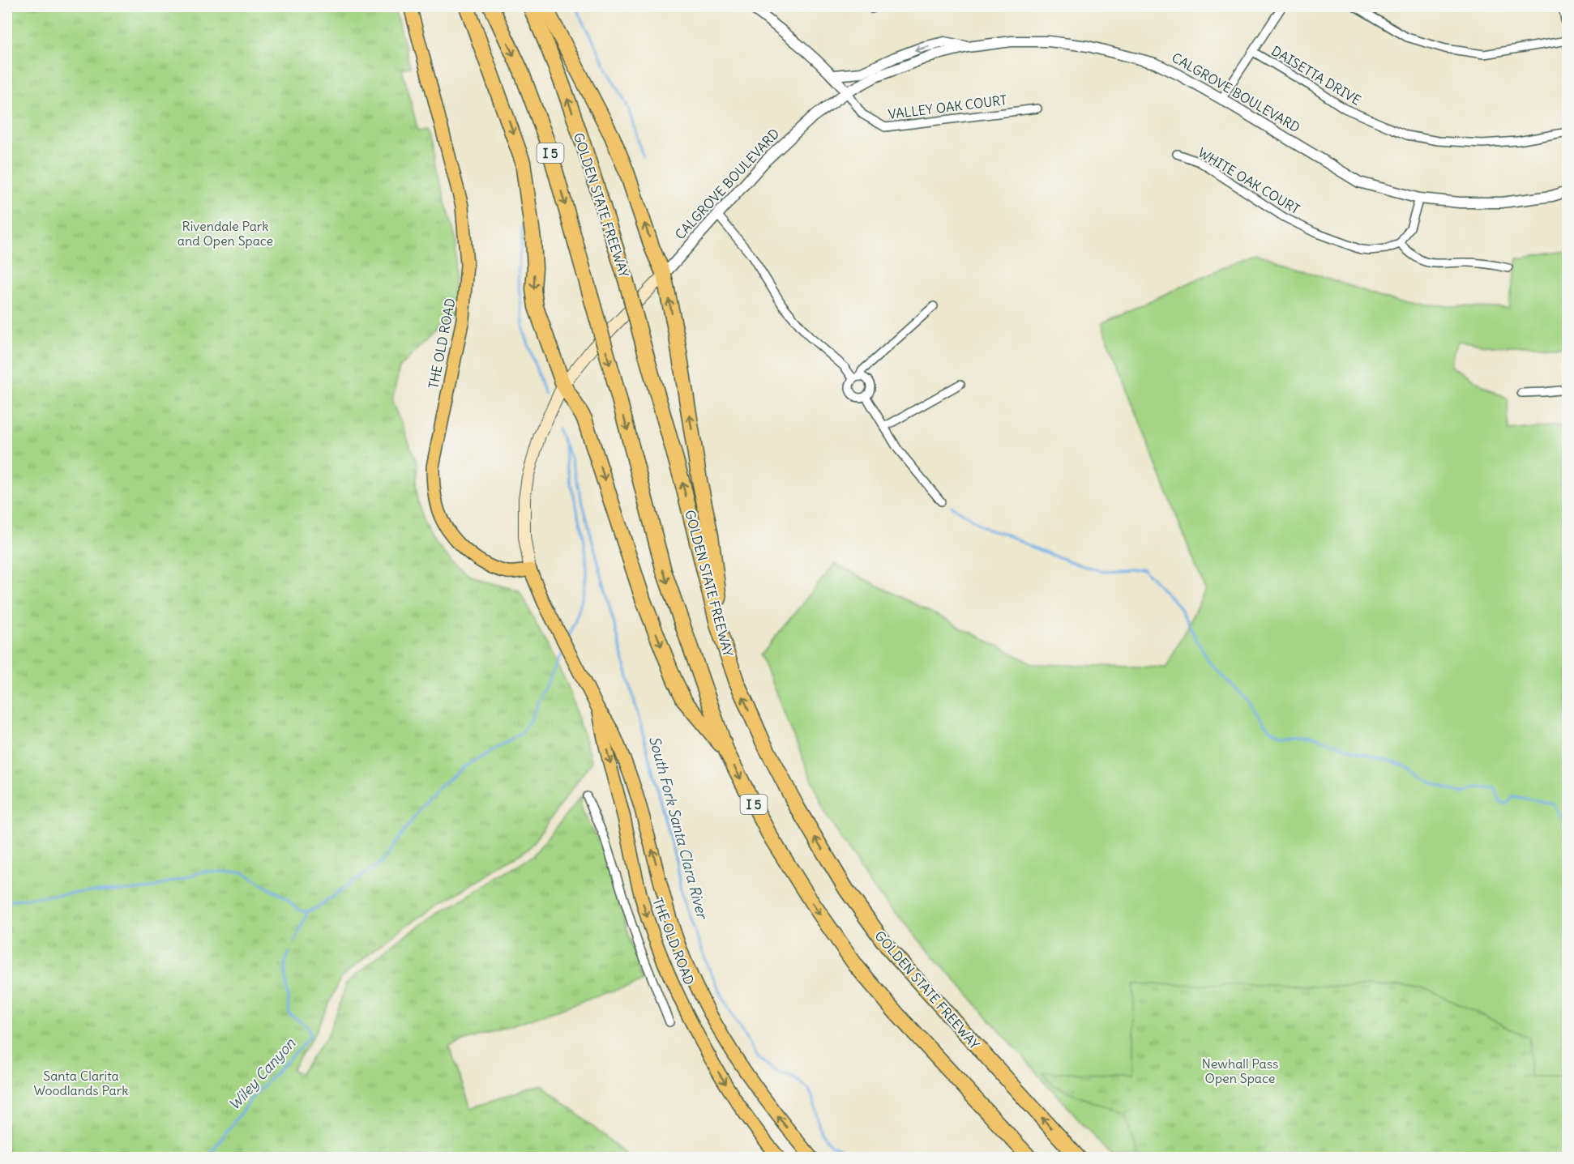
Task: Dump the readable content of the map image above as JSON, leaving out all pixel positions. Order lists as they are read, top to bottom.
{
  "streets": {
    "highway": ["I 5", "GOLDEN STATE FREEWAY"],
    "main road": ["CALGROVE BOULEVARD", "THE OLD ROAD"],
    "street": ["DAISETTA DRIVE", "VALLEY OAK COURT", "WHITE OAK COURT"]
  },
  "crossings": [
    ["CALGROVE BOULEVARD", "VALLEY OAK COURT"],
    ["CALGROVE BOULEVARD", "THE OLD ROAD"]
  ],
  "water": ["South Fork Santa Clara River", "Wiley Canyon"],
  "parks": ["Rivendale Park and Open Space", "Newhall Pass Open Space", "Santa Clarita Woodlands Park"]
}
